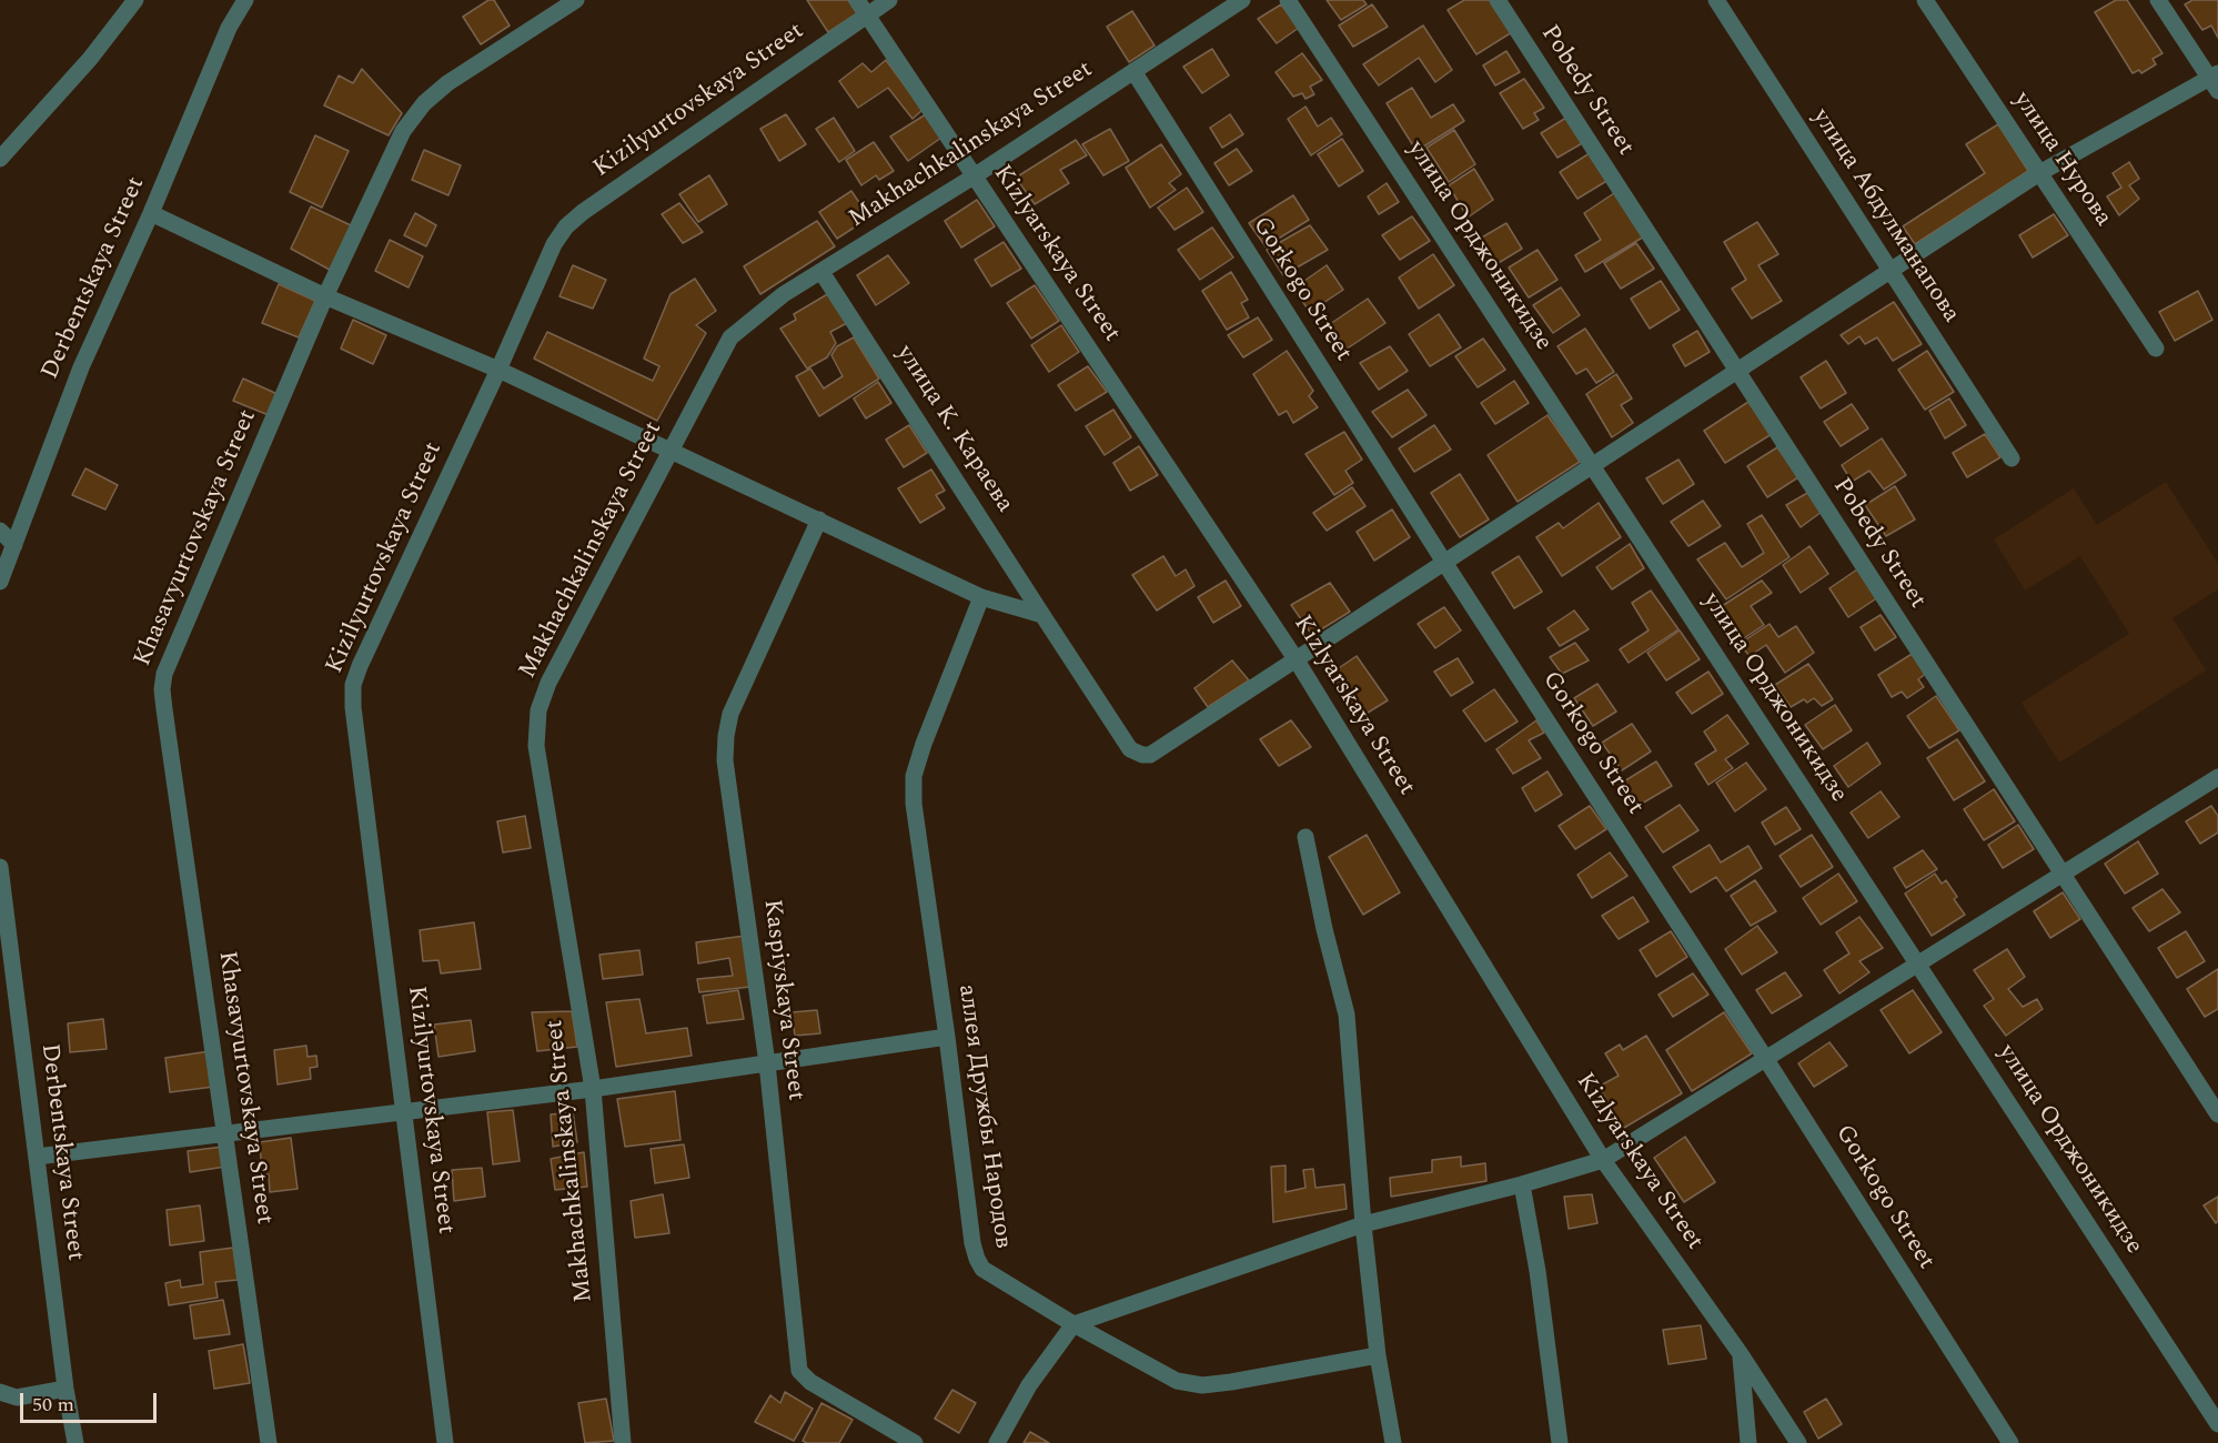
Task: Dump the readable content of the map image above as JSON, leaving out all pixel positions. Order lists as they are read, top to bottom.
{
  "streets": {
    "street": [
      "Pobedy Street",
      "Kizilyurtovskaya Street",
      "Makhachkalinskaya Street",
      "улица Нурова",
      "улица Абдулманапова",
      "улица Орджоникидзе",
      "Kizlyarskaya Street",
      "Derbentskaya Street",
      "Gorkogo Street",
      "улица К. Караева",
      "Khasavyurtovskaya Street",
      "Kaspiyskaya Street",
      "аллея Дружбы Народов"
    ]
  },
  "crossings": [
    ["Kizilyurtovskaya Street", "Kizlyarskaya Street"],
    ["Makhachkalinskaya Street", "Kizlyarskaya Street"],
    ["Makhachkalinskaya Street", "Gorkogo Street"],
    ["Makhachkalinskaya Street", "улица К. Караева"],
    ["Kizlyarskaya Street", "улица К. Караева"]
  ],
  "scale_bar": "50 m"
}
